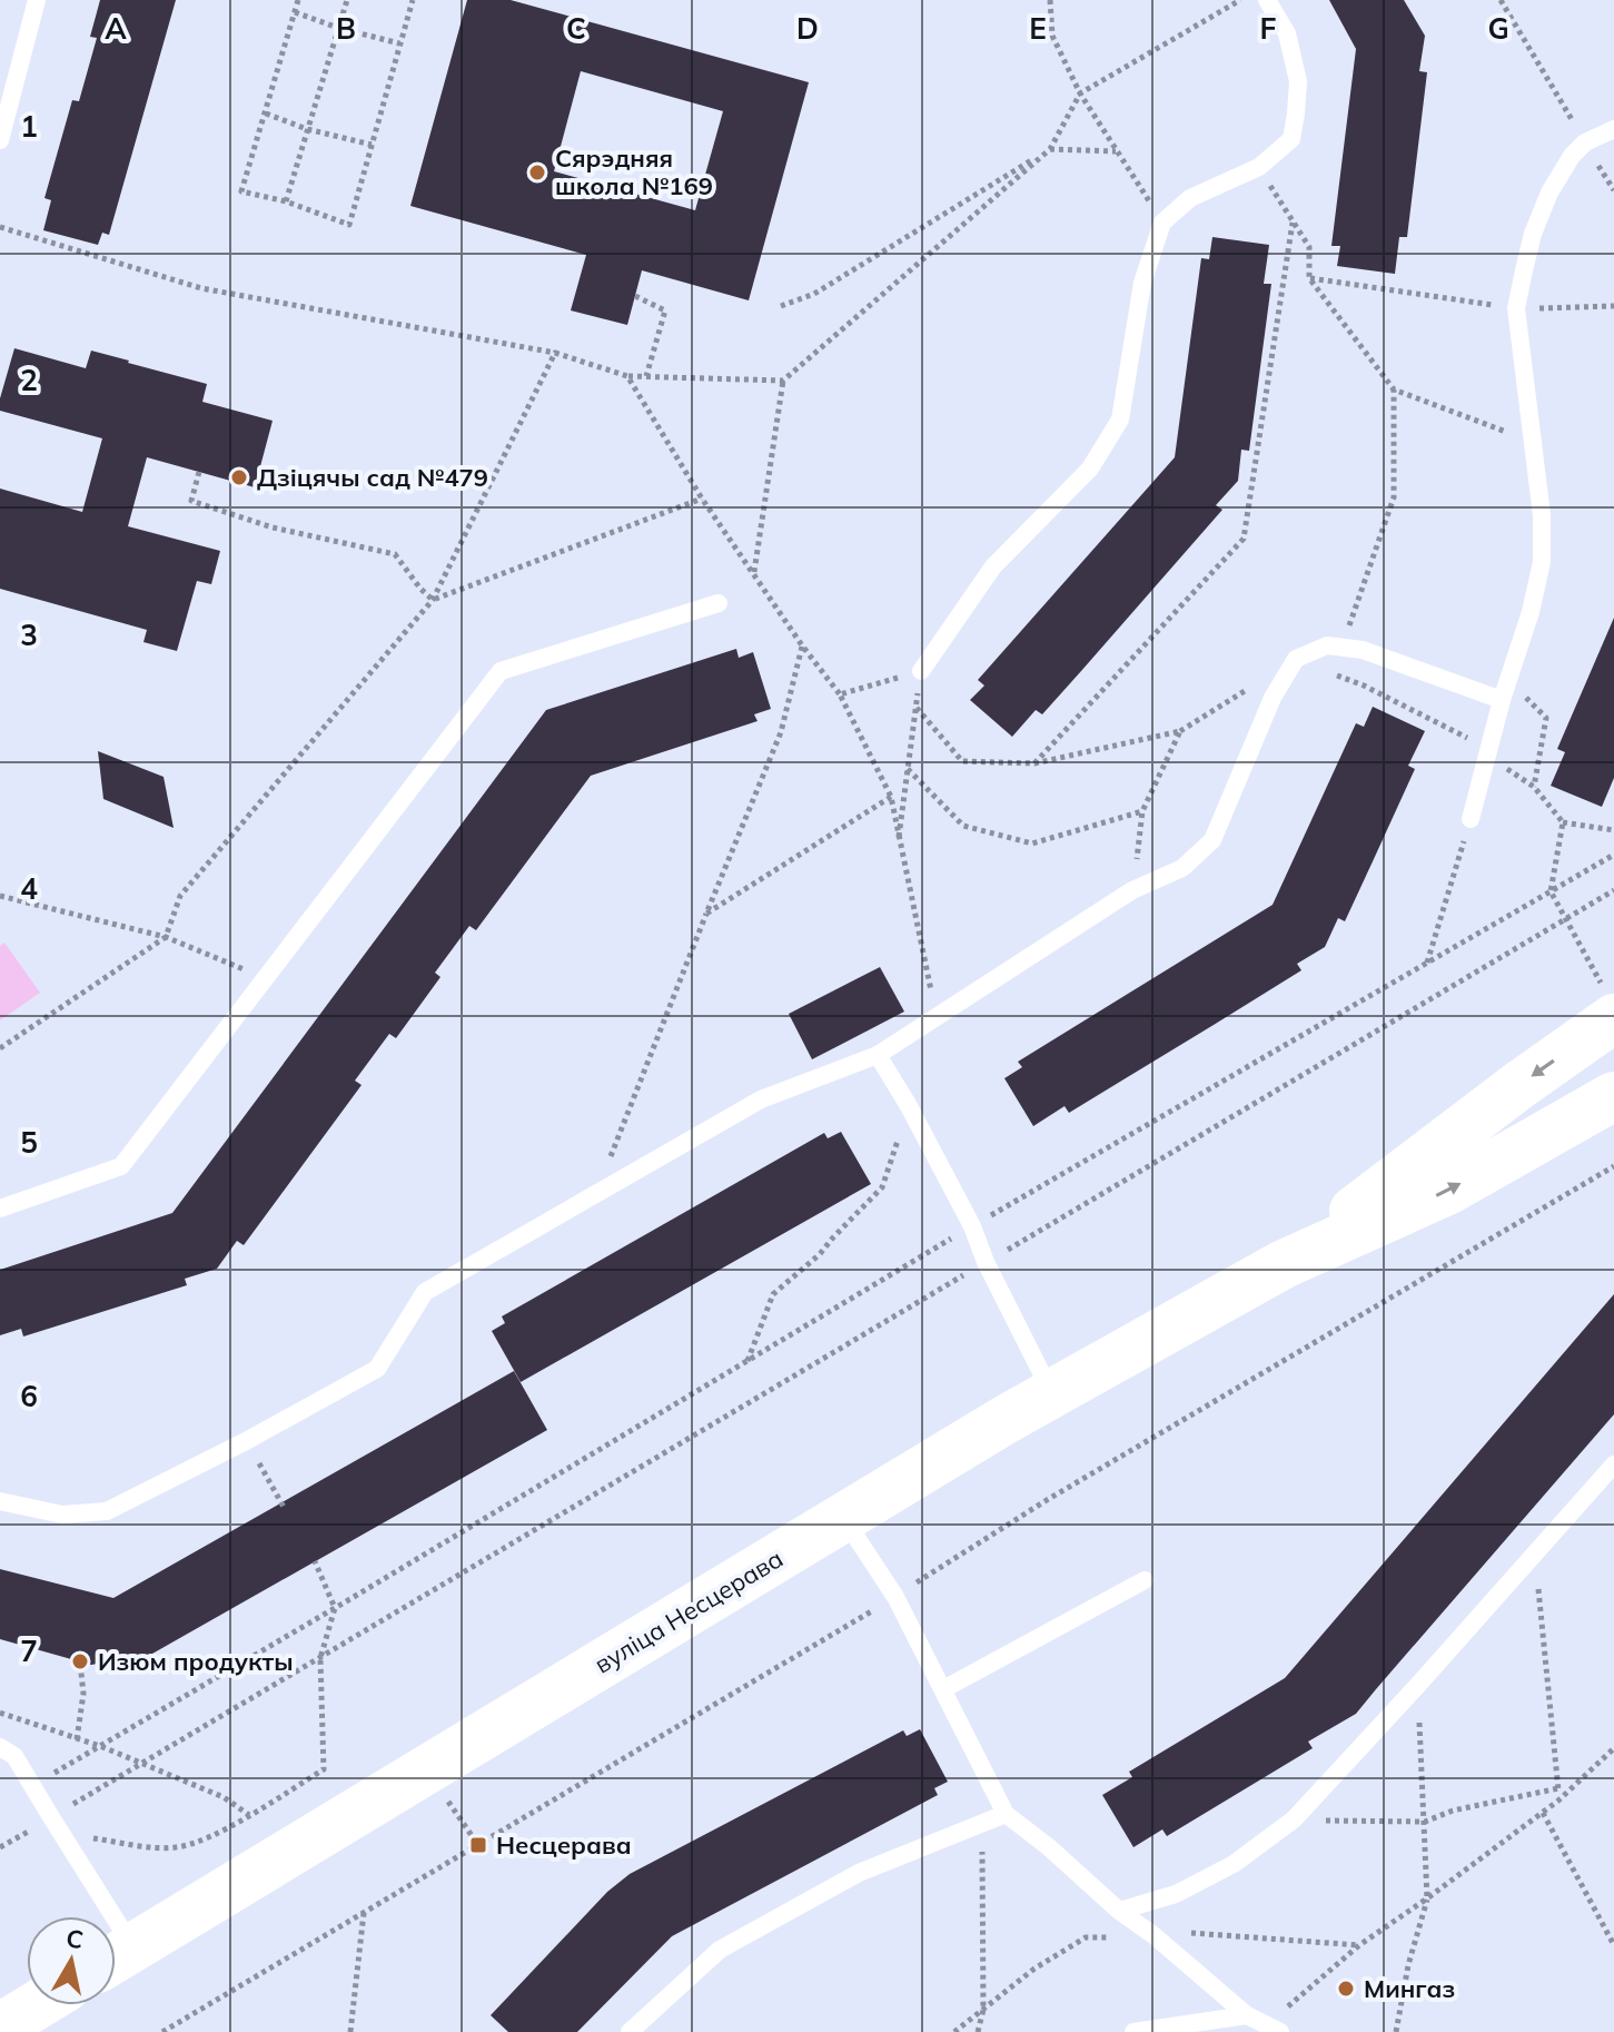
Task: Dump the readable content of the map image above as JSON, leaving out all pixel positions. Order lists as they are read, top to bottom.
{
  "streets": {
    "main road": ["вуліца Несцерава"]
  },
  "places": {
    "other": [
      "Сярэдняя школа №169",
      "Дзіцячы сад №479",
      "Изюм продукты",
      "Мингаз"
    ],
    "transit": ["Несцерава"]
  },
  "north": "top",
  "grid": {
    "columns": [
      "A",
      "B",
      "C",
      "D",
      "E",
      "F",
      "G"
    ],
    "rows": [
      "1",
      "2",
      "3",
      "4",
      "5",
      "6",
      "7"
    ]
  }
}
